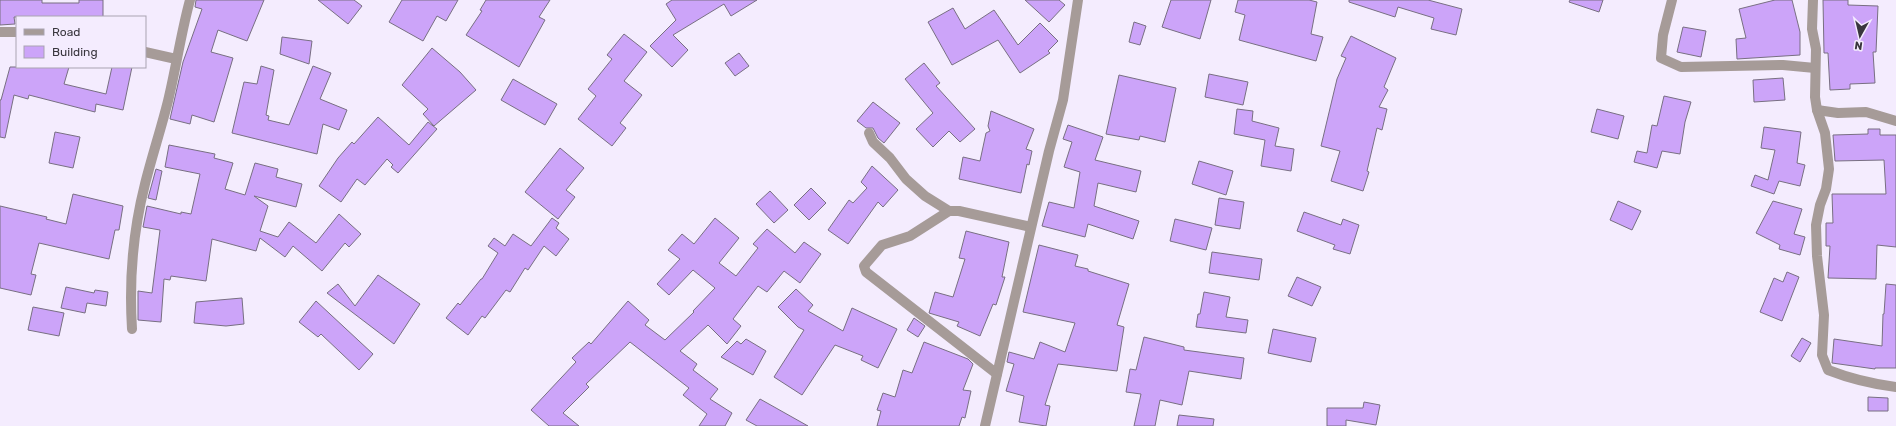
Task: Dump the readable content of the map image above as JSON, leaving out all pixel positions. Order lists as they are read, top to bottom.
{
  "legend": ["Road", "Building"],
  "north": "bottom"
}
